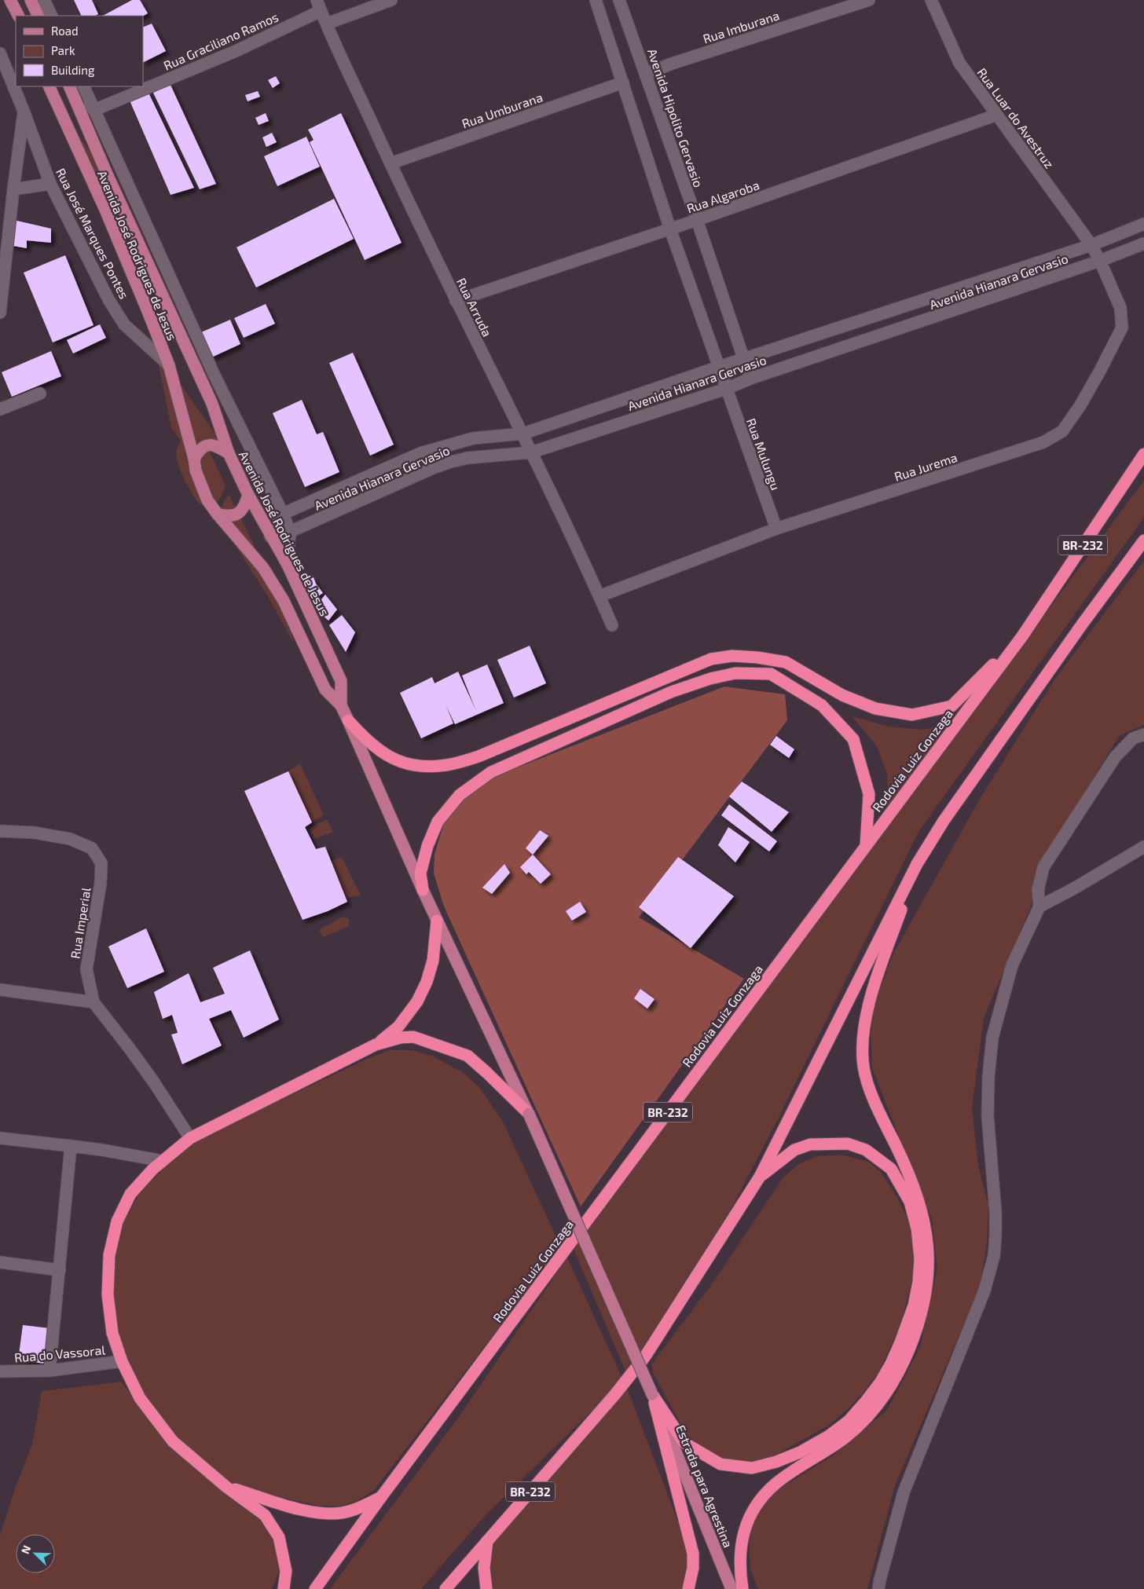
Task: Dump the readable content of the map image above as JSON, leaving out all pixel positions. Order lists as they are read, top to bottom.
{
  "streets": {
    "highway": ["BR-232", "Rodovia Luiz Gonzaga"],
    "main road": ["Avenida José Rodrigues de Jesus", "Estrada para Agrestina"],
    "street": [
      "Rua Imburana",
      "Rua Graciliano Ramos",
      "Rua Umburana",
      "Avenida Hipolito Gervasio",
      "Rua Luar do Avestruz",
      "Rua Algaroba",
      "Rua José Marques Pontes",
      "Avenida Hianara Gervasio",
      "Rua Arruda",
      "Rua Mulungu",
      "Rua Jurema",
      "Rua Imperial",
      "Rua do Vassoral"
    ]
  },
  "crossings": [
    ["Rua Imburana", "Avenida Hipolito Gervasio"],
    ["Rua Graciliano Ramos", "Rua Arruda"],
    ["Rua Umburana", "Rua Arruda"],
    ["Rua Umburana", "Rua Mulungu"],
    ["Avenida Hipolito Gervasio", "Rua Algaroba"],
    ["Avenida Hipolito Gervasio", "Avenida Hianara Gervasio"],
    ["Rua Luar do Avestruz", "Rua Algaroba"],
    ["Rua Luar do Avestruz", "Avenida Hianara Gervasio"],
    ["Rua Luar do Avestruz", "Rua Jurema"],
    ["Rua Algaroba", "Rua Arruda"],
    ["Rua Algaroba", "Rua Mulungu"],
    ["Rua José Marques Pontes", "Avenida José Rodrigues de Jesus"],
    ["Avenida José Rodrigues de Jesus", "Estrada para Agrestina"],
    ["Avenida Hianara Gervasio", "Rua Arruda"],
    ["Avenida Hianara Gervasio", "Rua Mulungu"],
    ["Avenida Hianara Gervasio", "Rua Jurema"],
    ["Rua Arruda", "Rua Jurema"],
    ["Rua Mulungu", "Rua Jurema"]
  ],
  "legend": ["Road", "Park", "Building"],
  "north": "top left"
}
